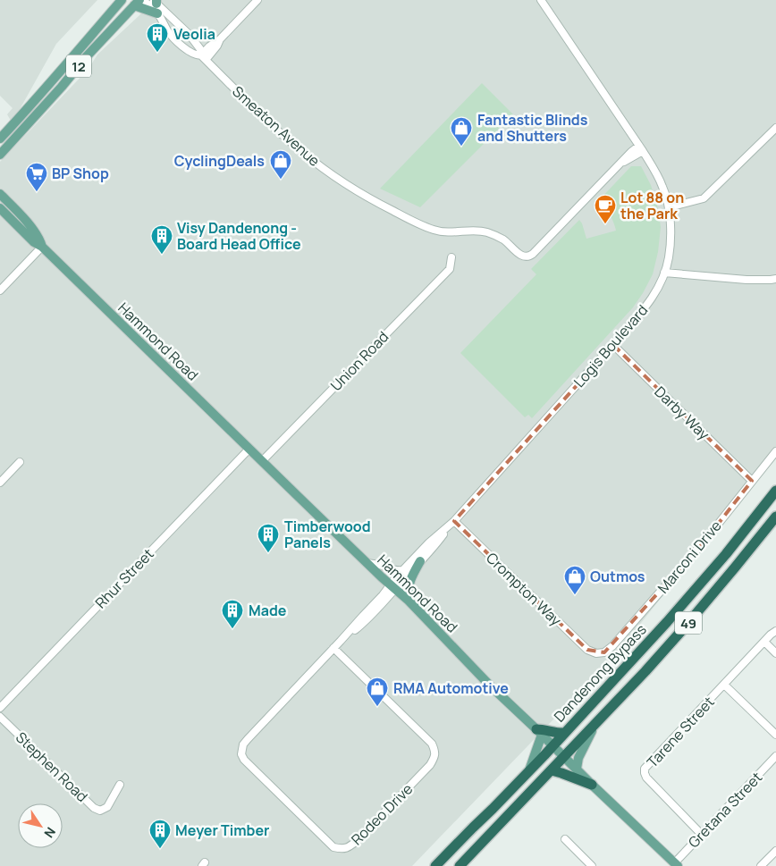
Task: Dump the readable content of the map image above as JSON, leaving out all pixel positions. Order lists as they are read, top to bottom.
{
  "streets": {
    "highway": ["49", "Dandenong Bypass"],
    "main road": ["12", "Hammond Road"],
    "street": [
      "Smeaton Avenue",
      "Logis Boulevard",
      "Union Road",
      "Darby Way",
      "Marconi Drive",
      "Rhur Street",
      "Crompton Way",
      "Tarene Street",
      "Stephen Road",
      "Gretana Street",
      "Rodeo Drive"
    ]
  },
  "crossings": [
    ["Smeaton Avenue", "Logis Boulevard"],
    ["Hammond Road", "Logis Boulevard"],
    ["Hammond Road", "Union Road"],
    ["Hammond Road", "Rhur Street"],
    ["Hammond Road", "49"],
    ["Hammond Road", "Dandenong Bypass"],
    ["Hammond Road", "Gretana Street"],
    ["Hammond Road", "Rodeo Drive"],
    ["Logis Boulevard", "Darby Way"],
    ["Logis Boulevard", "Crompton Way"],
    ["Logis Boulevard", "Rodeo Drive"],
    ["Darby Way", "Marconi Drive"],
    ["Marconi Drive", "Crompton Way"],
    ["Tarene Street", "Gretana Street"]
  ],
  "places": {
    "building": [
      "Veolia",
      "Visy Dandenong - Board Head Office",
      "Timberwood Panels",
      "Made",
      "Meyer Timber"
    ],
    "shop": [
      "Fantastic Blinds and Shutters",
      "CyclingDeals",
      "Outmos",
      "RMA Automotive"
    ],
    "supermarket": ["BP Shop"],
    "cafe": ["Lot 88 on the Park"]
  },
  "north": "bottom right"
}
